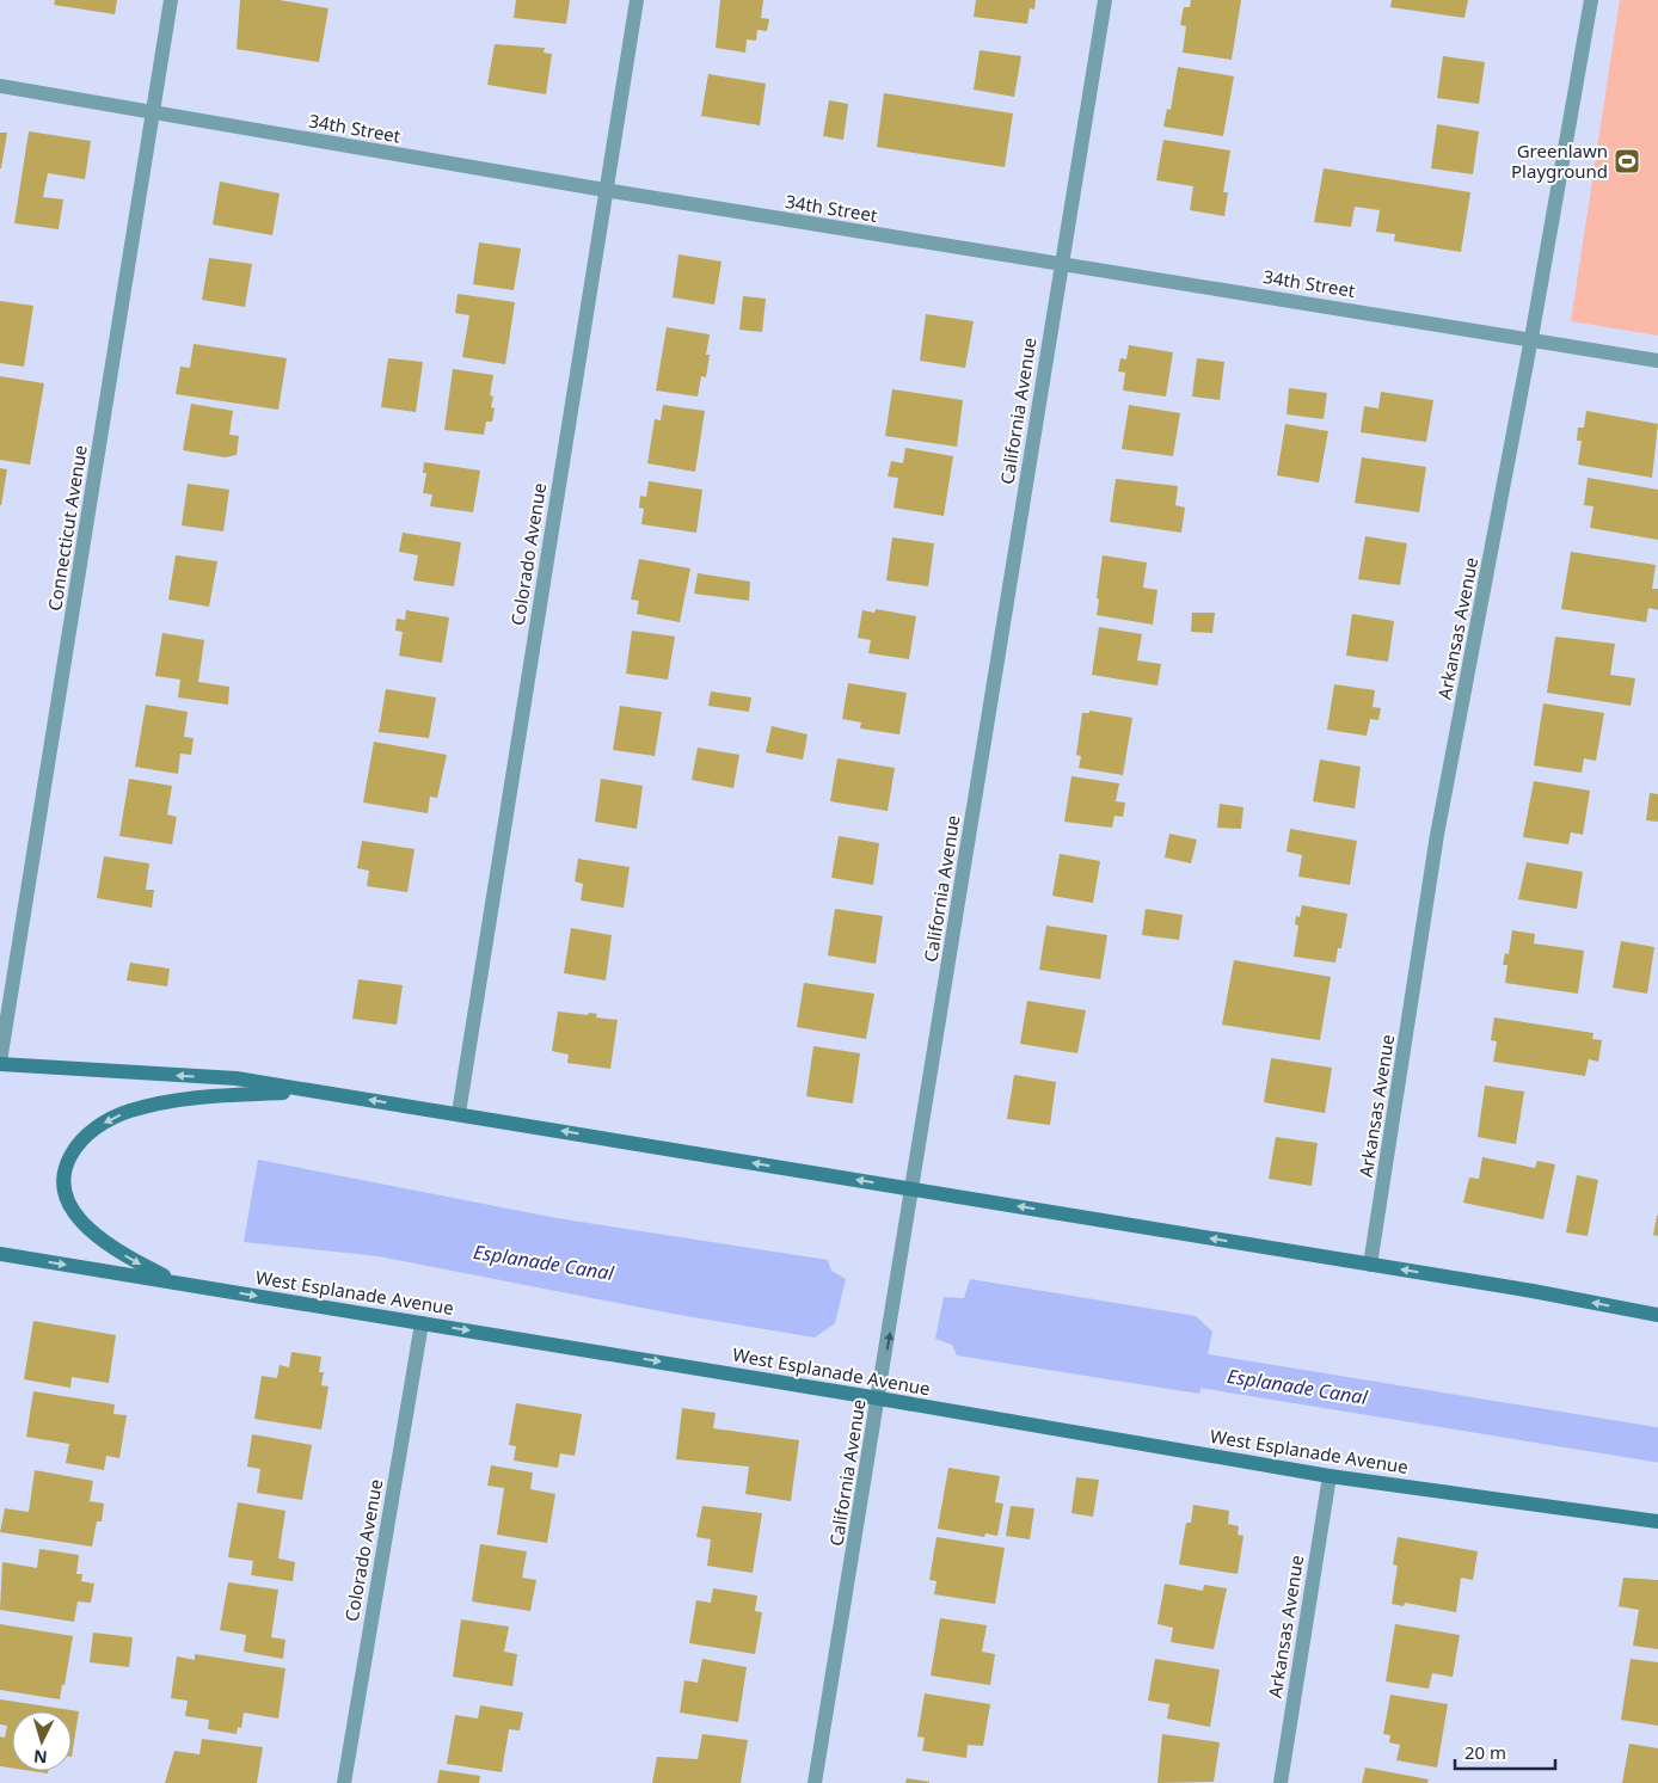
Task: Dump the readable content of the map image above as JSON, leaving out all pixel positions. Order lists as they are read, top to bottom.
{
  "streets": {
    "main road": ["West Esplanade Avenue"],
    "street": [
      "34th Street",
      "California Avenue",
      "Connecticut Avenue",
      "Colorado Avenue",
      "Arkansas Avenue"
    ]
  },
  "crossings": [
    ["34th Street", "California Avenue"],
    ["34th Street", "Connecticut Avenue"],
    ["34th Street", "Colorado Avenue"],
    ["34th Street", "Arkansas Avenue"],
    ["California Avenue", "West Esplanade Avenue"],
    ["Colorado Avenue", "West Esplanade Avenue"],
    ["Arkansas Avenue", "West Esplanade Avenue"]
  ],
  "one_way": ["West Esplanade Avenue"],
  "water": ["Esplanade Canal"],
  "places": {
    "sports": ["Greenlawn Playground"]
  },
  "scale_bar": "20 m",
  "north": "bottom"
}
